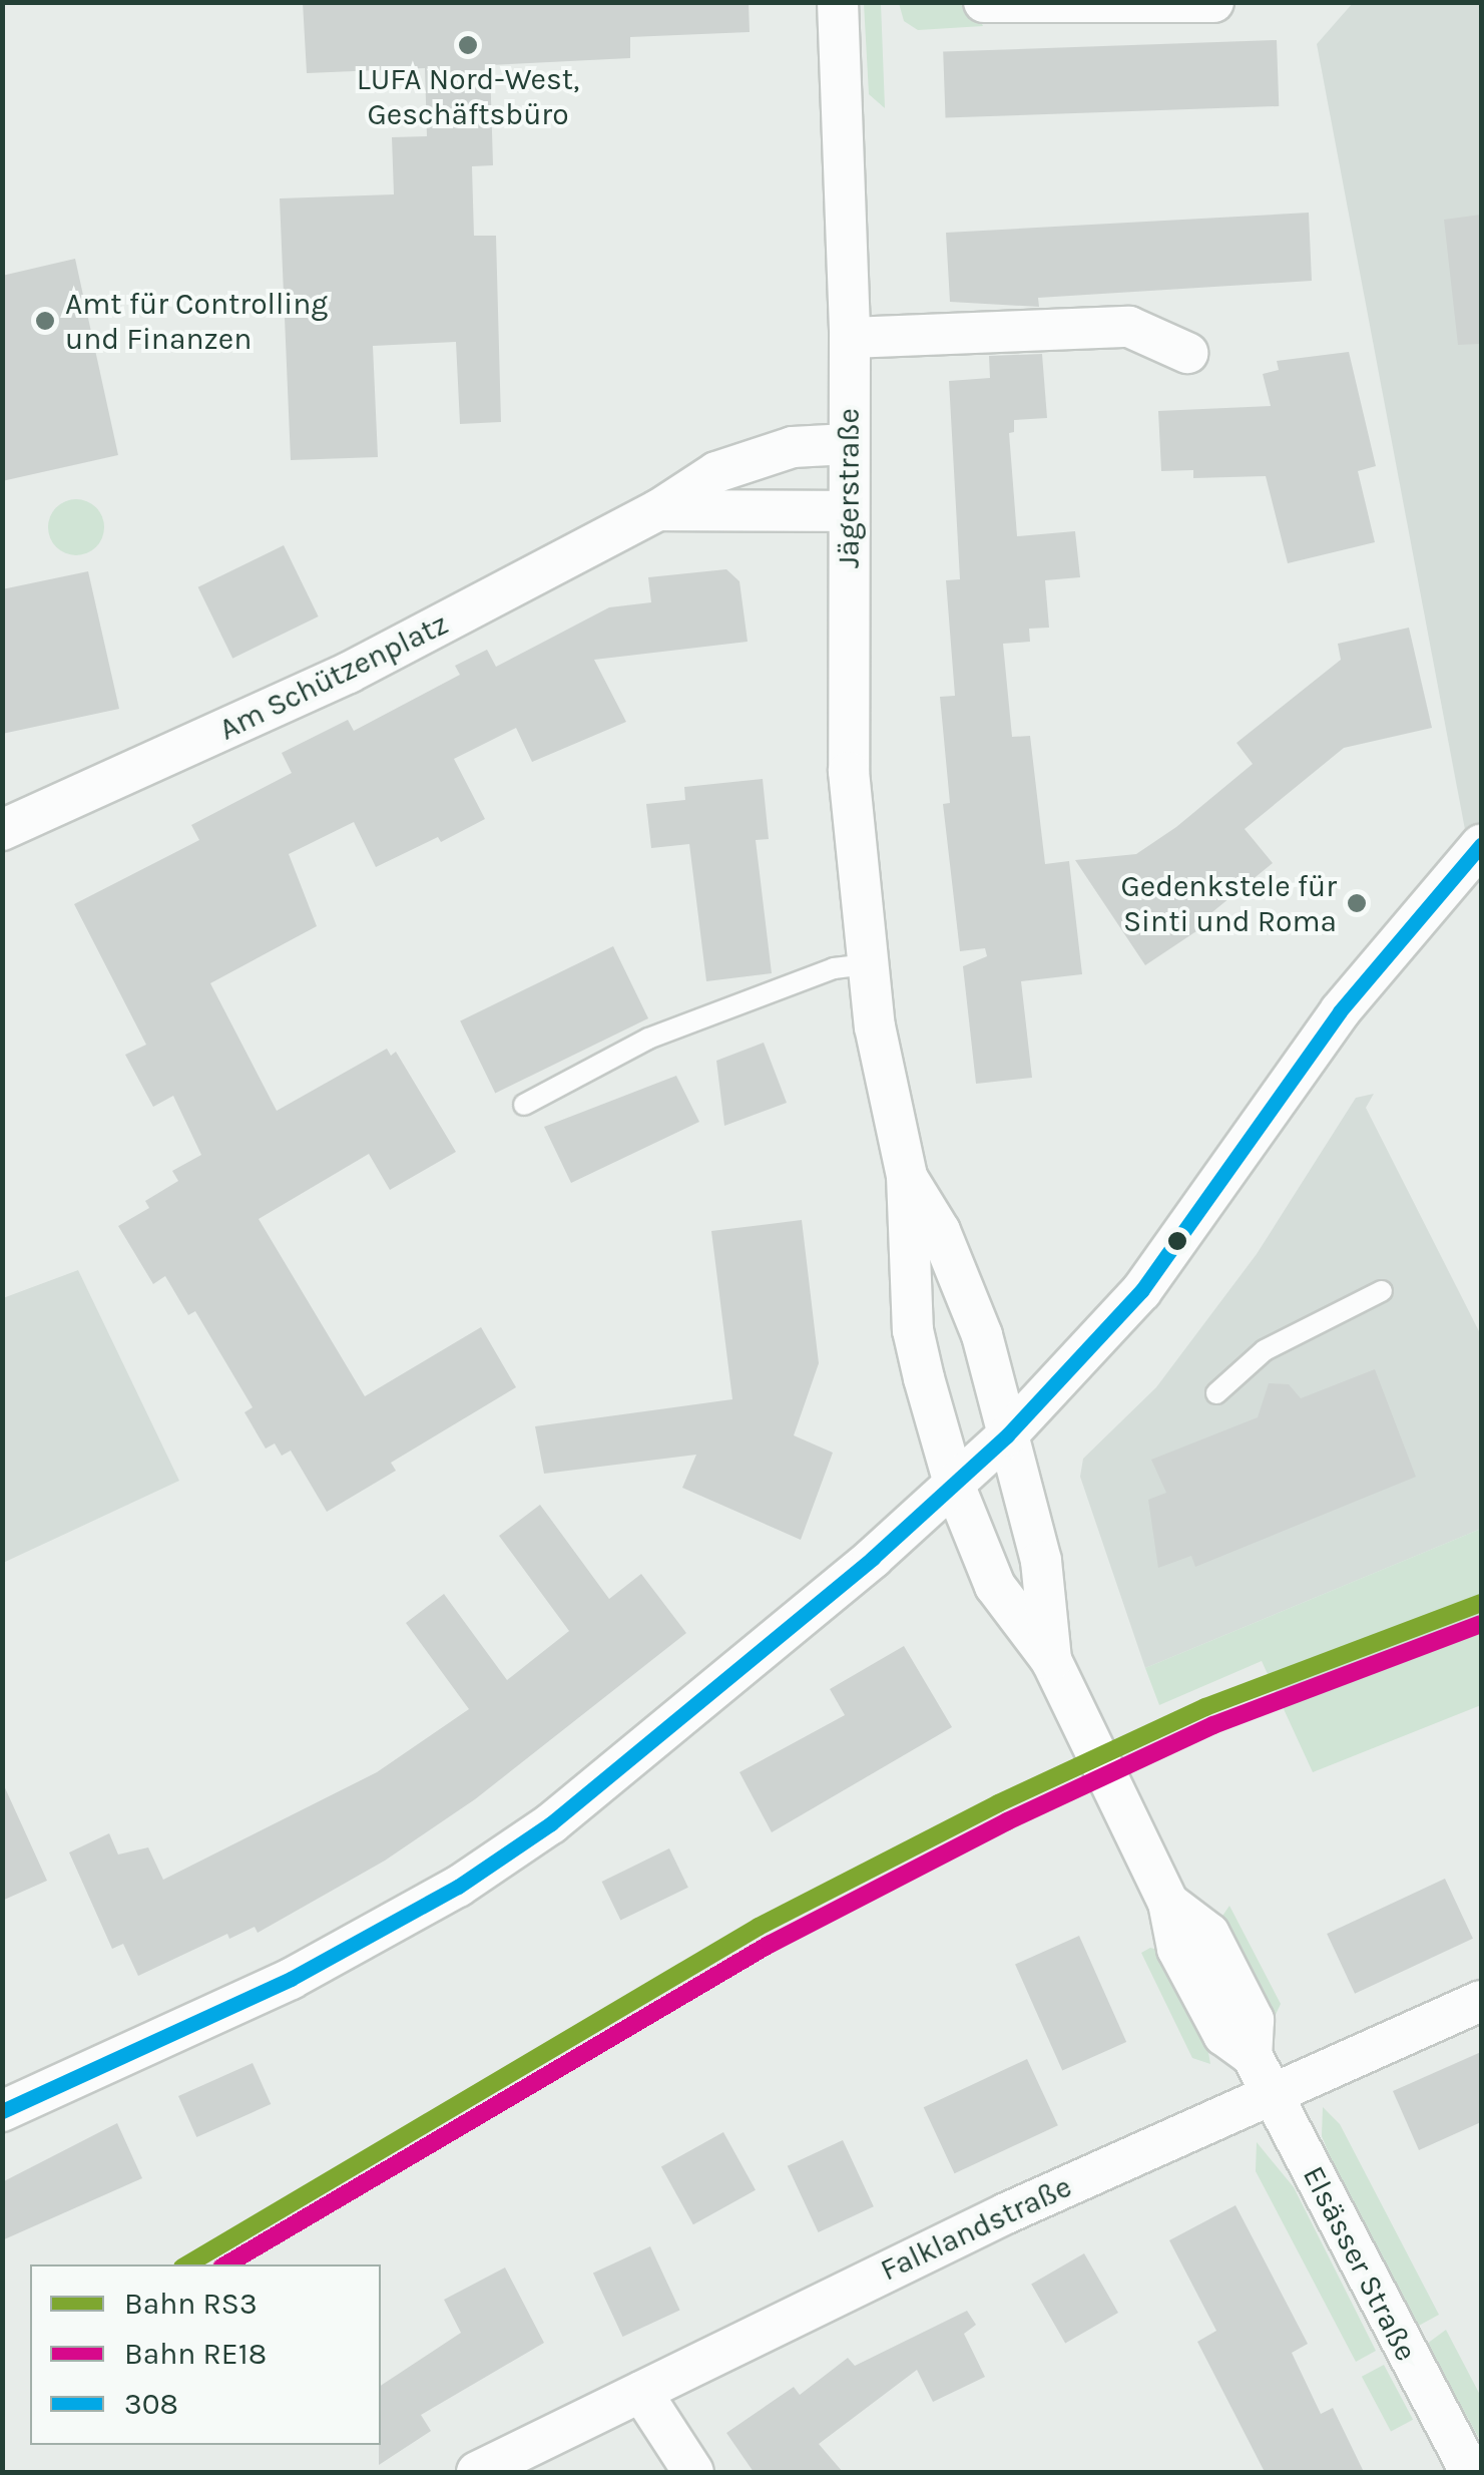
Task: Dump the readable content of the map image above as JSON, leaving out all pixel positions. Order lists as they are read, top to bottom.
{
  "streets": {
    "street": [
      "Jägerstraße",
      "Am Schützenplatz",
      "Falklandstraße",
      "Elsässer Straße"
    ]
  },
  "crossings": [
    ["Jägerstraße", "Am Schützenplatz"],
    ["Jägerstraße", "Elsässer Straße"],
    ["Falklandstraße", "Elsässer Straße"]
  ],
  "places": ["LUFA Nord-West, Geschäftsbüro", "Amt für Controlling und Finanzen", "Gedenkstele für Sinti und Roma"],
  "lines": ["transit line 308", "rail line RS3", "rail line RE18"],
  "legend": ["Bahn RS3", "Bahn RE18", "308"]
}
